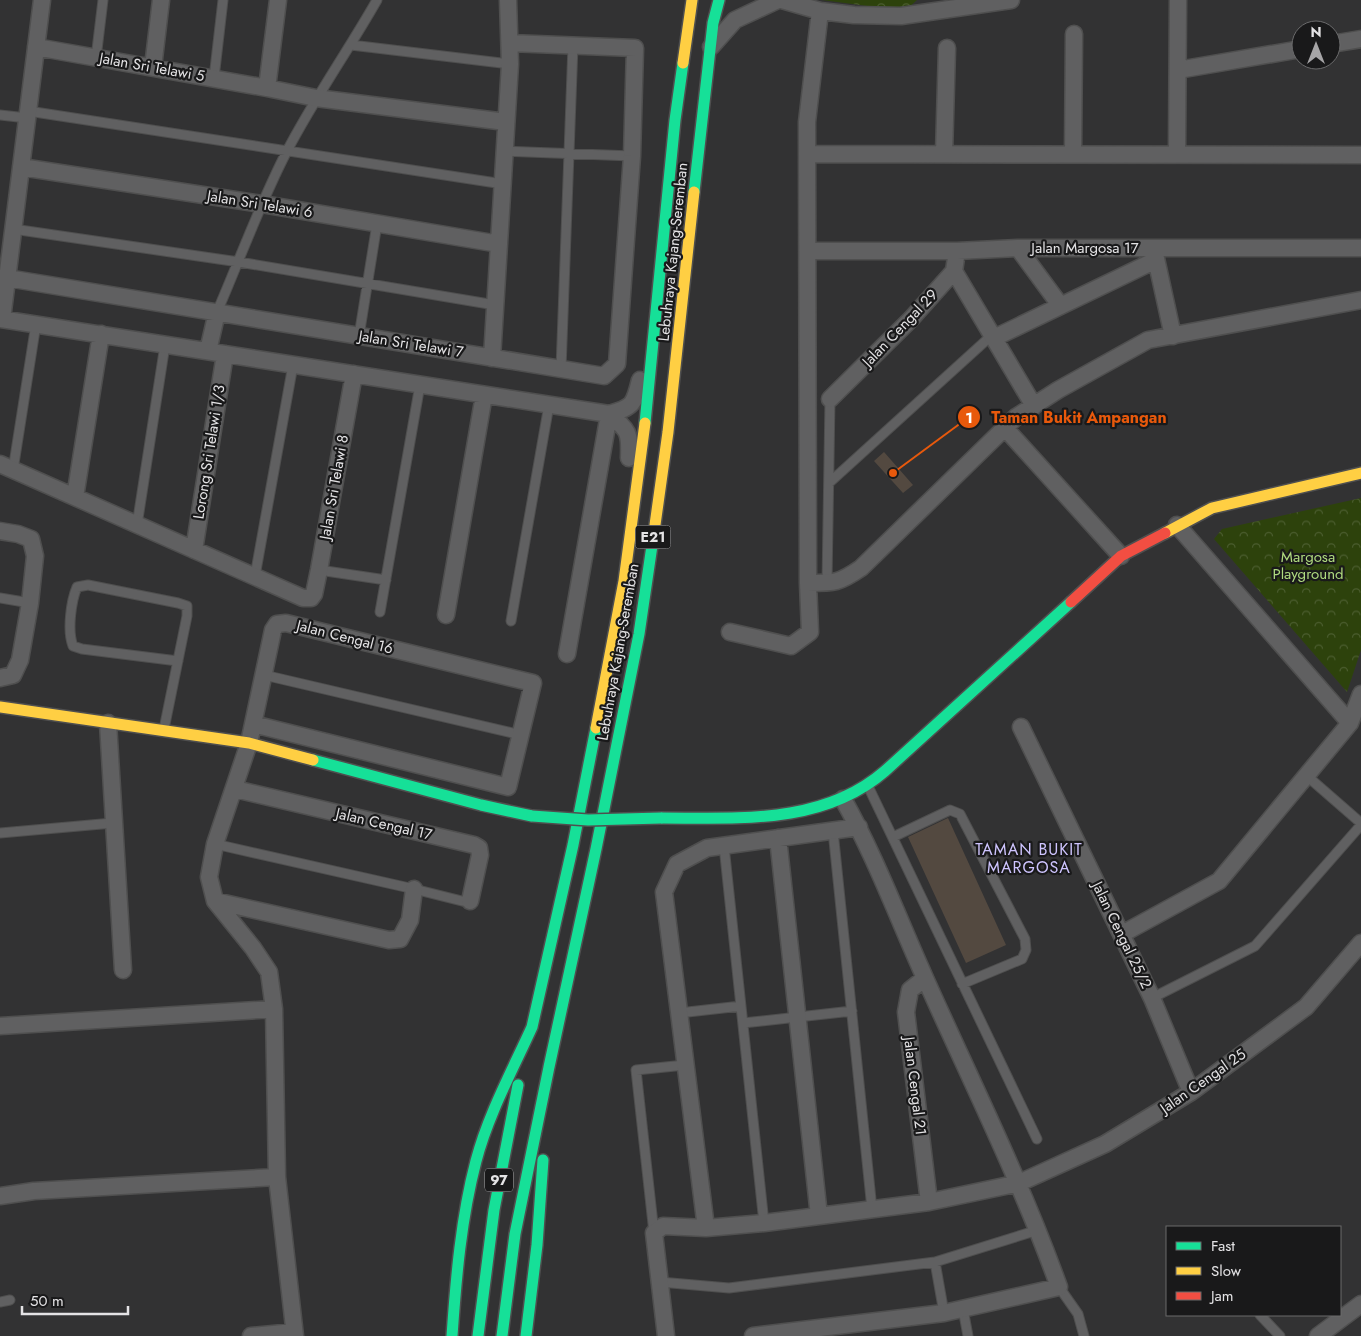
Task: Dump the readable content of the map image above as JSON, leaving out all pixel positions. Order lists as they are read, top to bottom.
{
  "streets": {
    "main road": ["Lebuhraya Kajang-Seremban", "E21", "97"],
    "street": [
      "Jalan Sri Telawi 5",
      "Jalan Sri Telawi 6",
      "Jalan Margosa 17",
      "Jalan Cengal 29",
      "Jalan Sri Telawi 7",
      "Lorong Sri Telawi 1/3",
      "Jalan Sri Telawi 8",
      "Jalan Cengal 16",
      "Jalan Cengal 17",
      "Jalan Cengal 25/2",
      "Jalan Cengal 25",
      "Jalan Cengal 21"
    ]
  },
  "crossings": [
    ["Lebuhraya Kajang-Seremban", "97"],
    ["Jalan Sri Telawi 7", "Lorong Sri Telawi 1/3"],
    ["Jalan Cengal 16", "Jalan Cengal 17"],
    ["Jalan Cengal 25/2", "Jalan Cengal 25"],
    ["Jalan Cengal 25", "Jalan Cengal 21"]
  ],
  "districts": ["TAMAN BUKIT MARGOSA"],
  "parks": ["Margosa Playground"],
  "places": ["Taman Bukit Ampangan"],
  "legend": ["Fast", "Slow", "Jam"],
  "scale_bar": "50 m",
  "north": "top"
}
